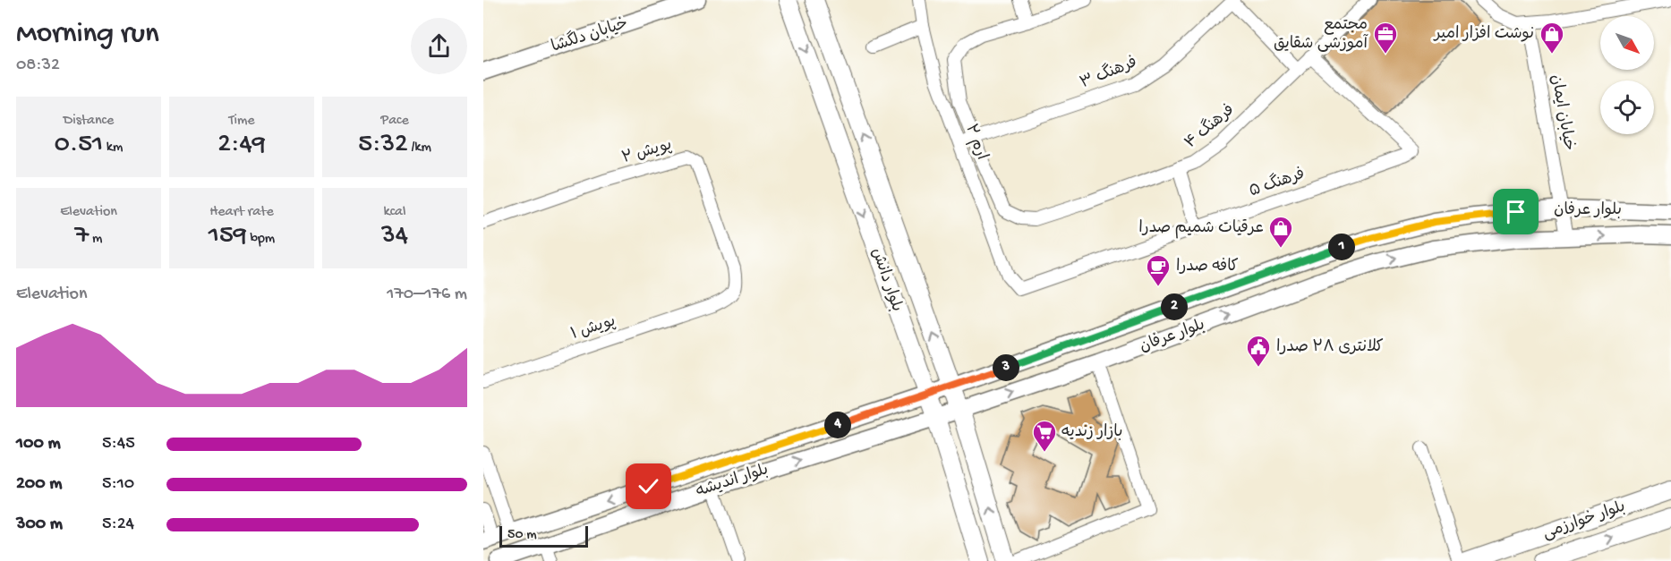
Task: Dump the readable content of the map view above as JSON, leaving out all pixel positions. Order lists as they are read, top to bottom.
{
  "streets": {
    "main road": ["بلوار دانش", "بلوار خوارزمی"],
    "street": [
      "خیابان دلگشا",
      "فرهنگ ۳",
      "خیابان ایمان",
      "فرهنگ ۴",
      "ارم ۲",
      "پویش ۲",
      "فرهنگ ۵",
      "بلوار عرفان",
      "پویش ۱",
      "بلوار اندیشه"
    ]
  },
  "crossings": [
    ["فرهنگ ۳", "فرهنگ ۴"],
    ["فرهنگ ۳", "ارم ۲"],
    ["خیابان ایمان", "بلوار عرفان"],
    ["فرهنگ ۴", "فرهنگ ۵"],
    ["ارم ۲", "فرهنگ ۵"],
    ["پویش ۲", "پویش ۱"],
    ["بلوار عرفان", "بلوار دانش"],
    ["بلوار عرفان", "بلوار اندیشه"],
    ["بلوار دانش", "بلوار اندیشه"]
  ],
  "places": {
    "office": ["مجتمع آموزشی شقایق"],
    "shop": ["نوشت افزار امیر", "عرقیات شمیم صدرا"],
    "cafe": ["کافه صدرا"],
    "public building": ["کلانتری ۲۸ صدرا"],
    "supermarket": ["بازار زندیه"]
  },
  "scale_bar": "50 m",
  "north": "bottom right",
  "page": {
    "heading": ["Morning run", "08:32"],
    "stats": [
      ["Distance", "0.51 km"],
      ["Time", "2:49"],
      ["Pace", "5:32 /km"],
      ["Elevation", "7 m"],
      ["Heart rate", "159 bpm"],
      ["kcal", "34"]
    ],
    "pins": [
      "1",
      "2",
      "3",
      "4"
    ],
    "chart": ["Elevation", "170–176 m"],
    "list": [
      {
        "name": "100 m",
        "note": "5:45"
      },
      {
        "name": "200 m",
        "note": "5:10"
      },
      {
        "name": "300 m",
        "note": "5:24"
      }
    ],
    "scale": "50 m"
  }
}
